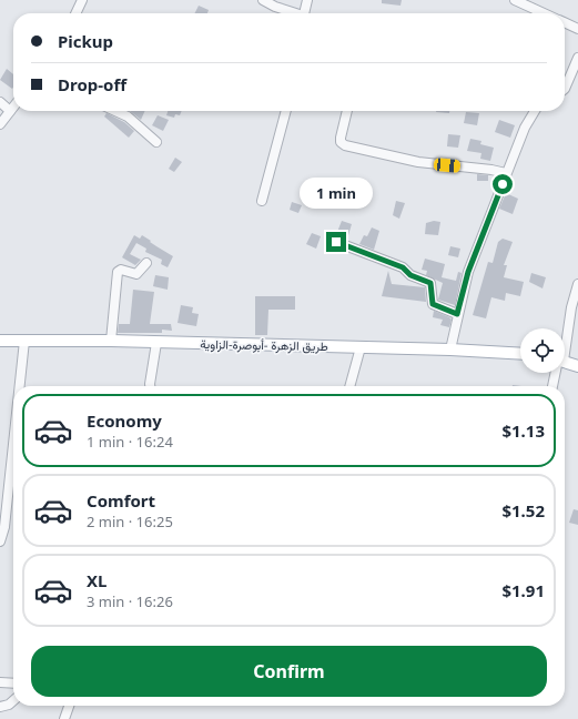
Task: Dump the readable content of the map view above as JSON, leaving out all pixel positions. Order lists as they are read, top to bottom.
{
  "streets": {
    "main road": ["طريق الزهرة -أبوصرة-الزاوية"]
  },
  "page": {
    "banner": ["Pickup", "Drop-off"],
    "bubble": "1 min",
    "list": [
      {
        "name": "Economy",
        "note": "1 min · 16:24",
        "value": "$1.13"
      },
      {
        "name": "Comfort",
        "note": "2 min · 16:25",
        "value": "$1.52"
      },
      {
        "name": "XL",
        "note": "3 min · 16:26",
        "value": "$1.91"
      }
    ],
    "buttons": "Confirm"
  }
}
